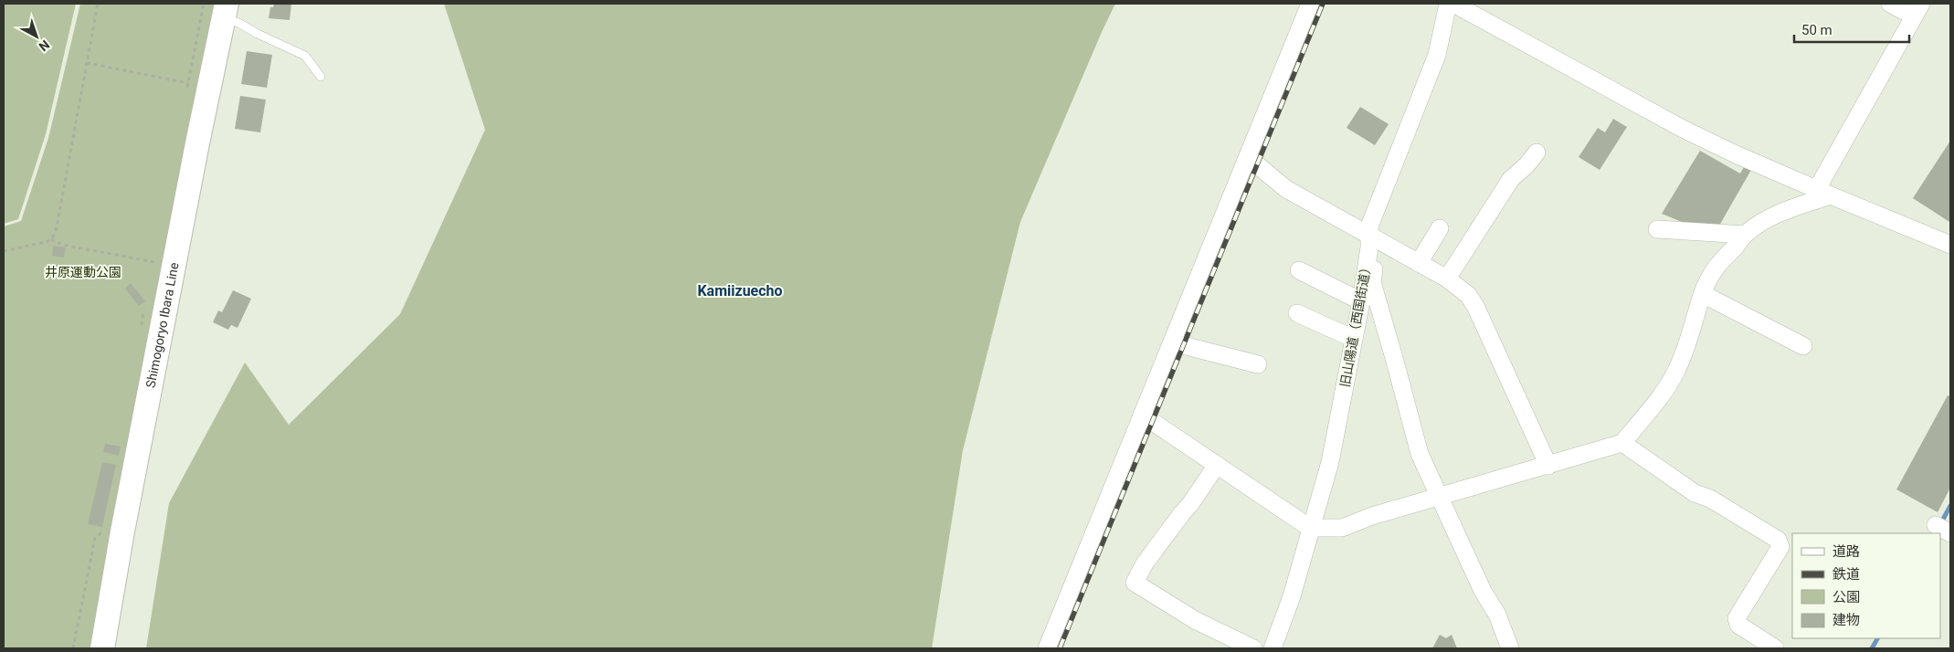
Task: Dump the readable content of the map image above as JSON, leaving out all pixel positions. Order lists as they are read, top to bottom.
{
  "streets": {
    "main road": ["Shimogoryo Ibara Line"],
    "street": ["旧山陽道（西国街道）"]
  },
  "districts": ["Kamiizuecho"],
  "parks": ["井原運動公園"],
  "legend": [
    "道路",
    "鉄道",
    "公園",
    "建物"
  ],
  "scale_bar": "50 m",
  "north": "bottom right"
}
